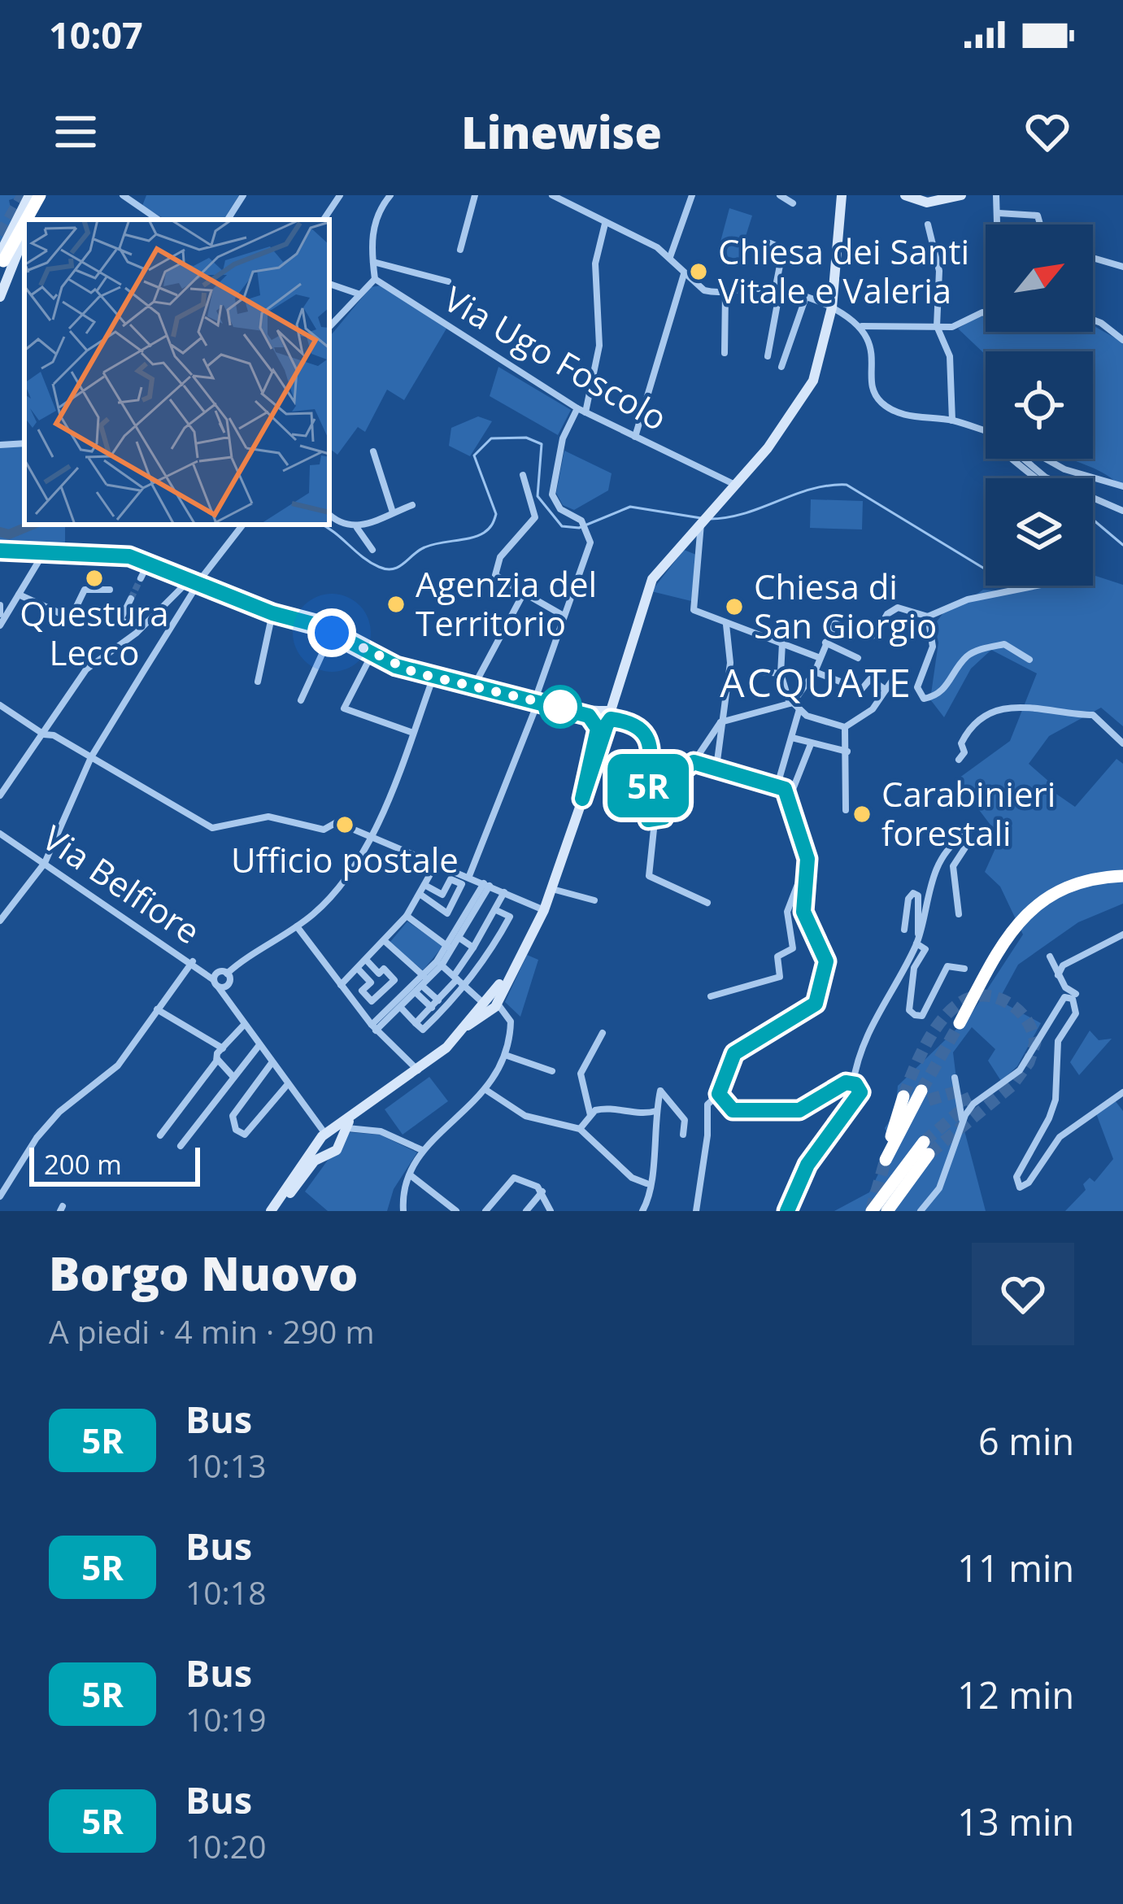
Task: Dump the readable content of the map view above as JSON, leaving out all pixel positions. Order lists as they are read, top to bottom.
{
  "streets": {
    "street": ["Via Ugo Foscolo", "Via Belfiore"]
  },
  "districts": ["ACQUATE"],
  "places": [
    "Chiesa dei Santi Vitale e Valeria",
    "Questura Lecco",
    "Agenzia del Territorio",
    "Chiesa di San Giorgio",
    "Carabinieri forestali",
    "Ufficio postale"
  ],
  "lines": ["bus line 5R"],
  "scale_bar": "200 m",
  "north": "top right",
  "page": {
    "status": "10:07",
    "header": "Linewise",
    "on_map": "5R",
    "scale": "200 m",
    "heading": ["Borgo Nuovo", "A piedi · 4 min · 290 m"],
    "list": [
      {
        "mark": "5R",
        "name": "Bus",
        "note": "10:13",
        "value": "6 min"
      },
      {
        "mark": "5R",
        "name": "Bus",
        "note": "10:18",
        "value": "11 min"
      },
      {
        "mark": "5R",
        "name": "Bus",
        "note": "10:19",
        "value": "12 min"
      },
      {
        "mark": "5R",
        "name": "Bus",
        "note": "10:20",
        "value": "13 min"
      }
    ]
  }
}
